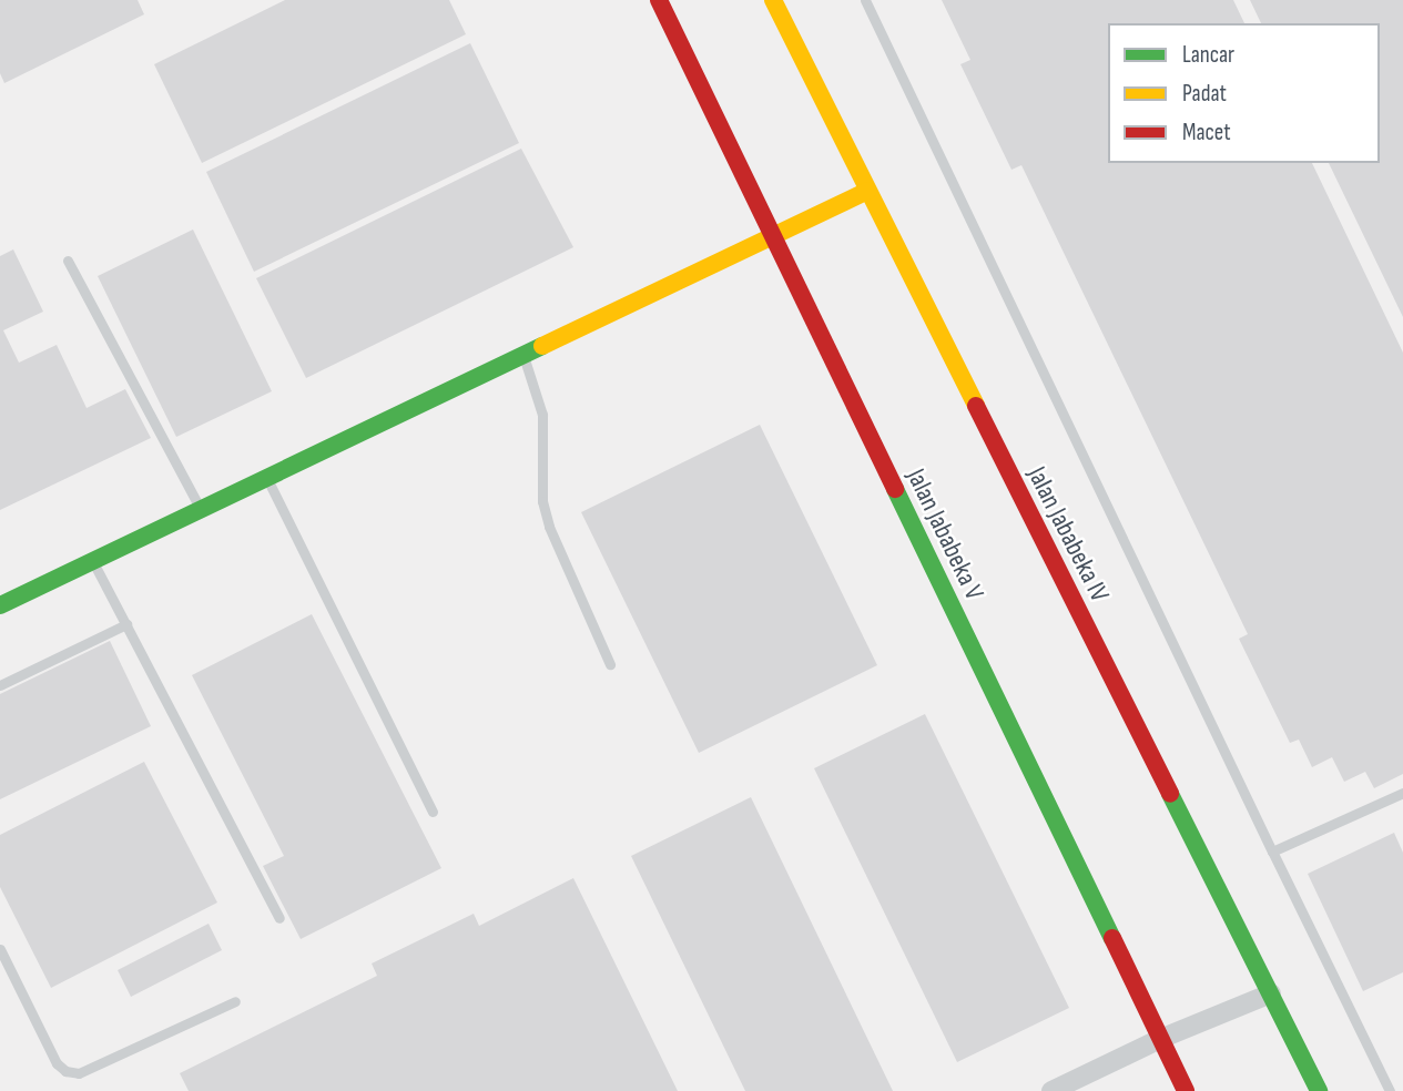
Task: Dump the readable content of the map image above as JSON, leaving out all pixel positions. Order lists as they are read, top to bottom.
{
  "streets": {
    "street": ["Jalan Jababeka V", "Jalan Jababeka IV"]
  },
  "legend": ["Lancar", "Padat", "Macet"]
}
